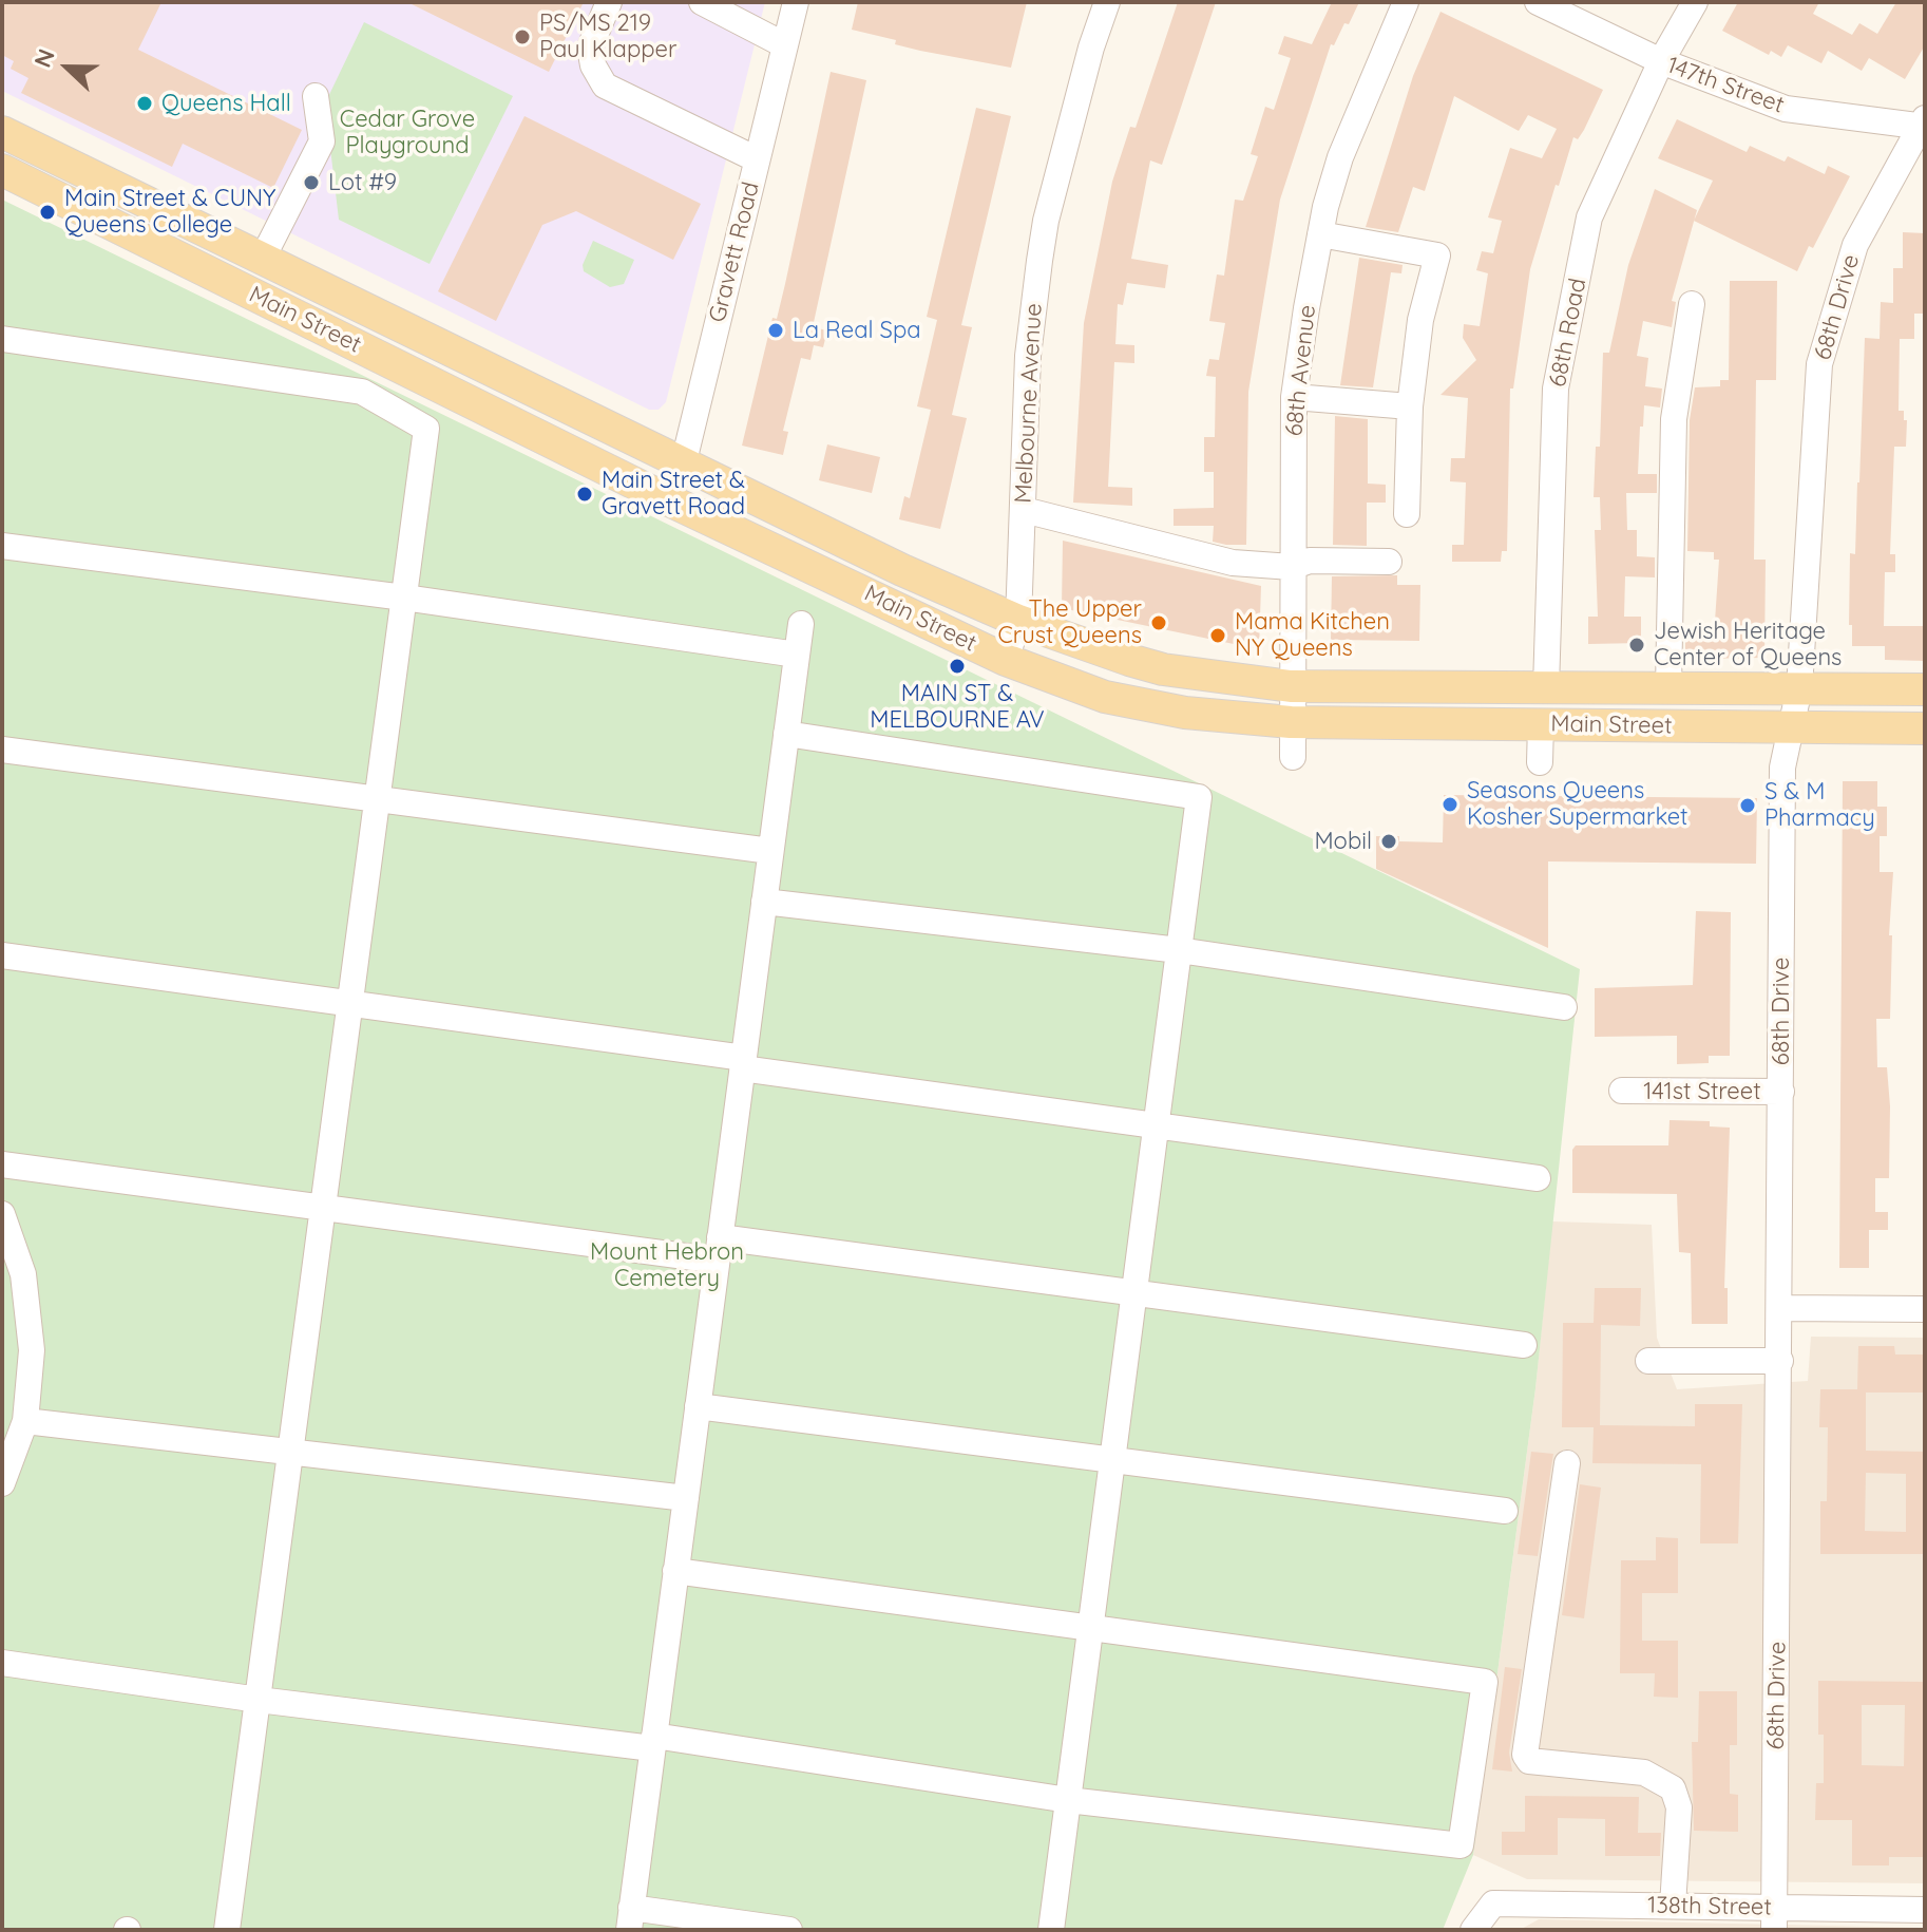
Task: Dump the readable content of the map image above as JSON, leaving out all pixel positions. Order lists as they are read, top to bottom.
{
  "streets": {
    "main road": ["Main Street"],
    "street": [
      "147th Street",
      "Gravett Road",
      "68th Drive",
      "68th Road",
      "68th Avenue",
      "Melbourne Avenue",
      "141st Street",
      "138th Street"
    ]
  },
  "crossings": [
    ["147th Street", "68th Drive"],
    ["147th Street", "68th Road"],
    ["Gravett Road", "Main Street"],
    ["68th Drive", "Main Street"],
    ["68th Drive", "141st Street"],
    ["68th Drive", "138th Street"],
    ["Main Street", "68th Road"],
    ["Main Street", "68th Avenue"],
    ["Main Street", "Melbourne Avenue"]
  ],
  "parks": ["Cedar Grove Playground", "Mount Hebron Cemetery"],
  "places": [
    "PS/MS 219 Paul Klapper",
    "Queens Hall",
    "Lot #9",
    "Main Street & CUNY Queens College",
    "La Real Spa",
    "Main Street & Gravett Road",
    "The Upper Crust Queens",
    "Mama Kitchen NY Queens",
    "Jewish Heritage Center of Queens",
    "MAIN ST & MELBOURNE AV",
    "Seasons Queens Kosher Supermarket",
    "S & M Pharmacy",
    "Mobil"
  ],
  "north": "left"
}
